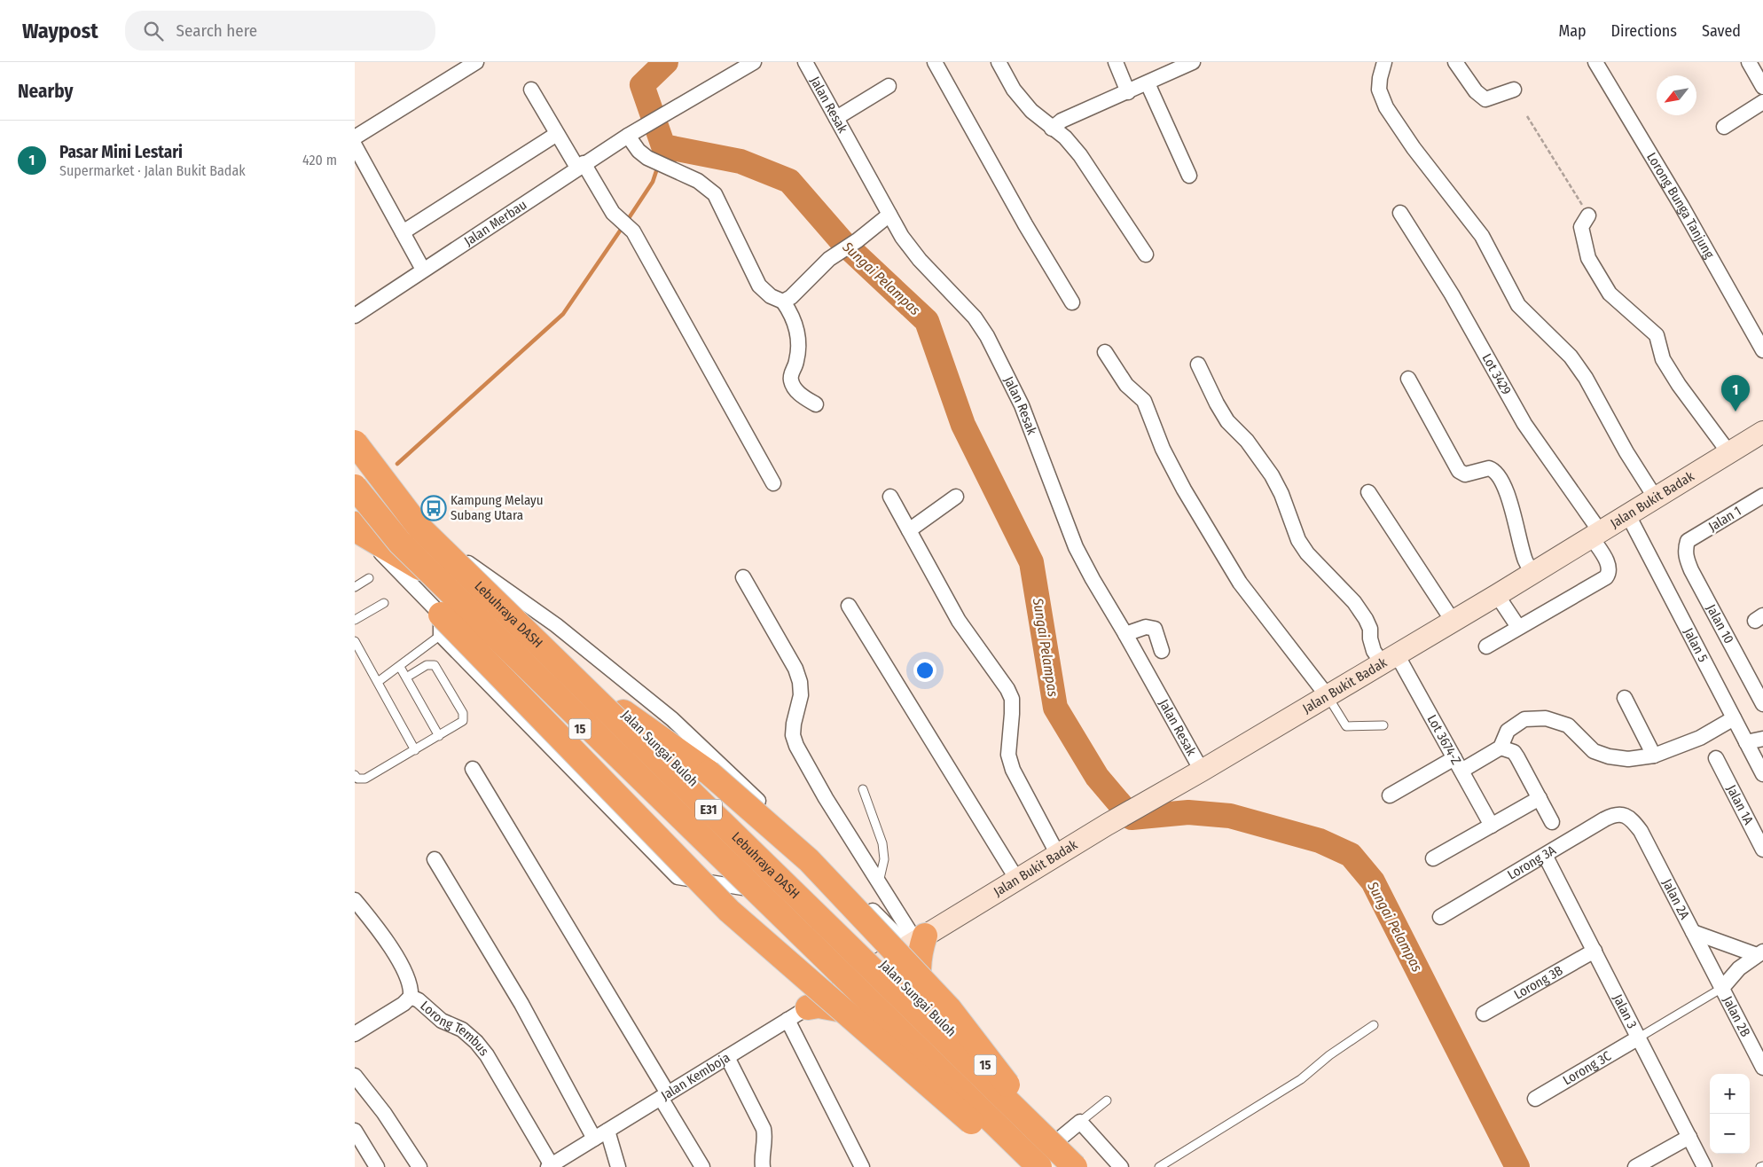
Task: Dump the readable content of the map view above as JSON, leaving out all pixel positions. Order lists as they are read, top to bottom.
{
  "streets": {
    "highway": [
      "Lebuhraya DASH",
      "15",
      "Jalan Sungai Buloh",
      "E31"
    ],
    "main road": ["Jalan Bukit Badak"],
    "street": [
      "Jalan Resak",
      "Lorong Bunga Tanjung",
      "Jalan Merbau",
      "Lot 3429",
      "Jalan 1",
      "Jalan 10",
      "Jalan 5",
      "Lot 3674-Z",
      "Jalan 1A",
      "Lorong 3A",
      "Jalan 2A",
      "Lorong 3B",
      "Jalan 3",
      "Jalan 2B",
      "Lorong Tembus",
      "Lorong 3C",
      "Jalan Kemboja"
    ]
  },
  "crossings": [
    ["Jalan Resak", "Jalan Bukit Badak"],
    ["Lot 3429", "Jalan Bukit Badak"],
    ["Jalan Bukit Badak", "Jalan 5"],
    ["Jalan Bukit Badak", "15"],
    ["Jalan Bukit Badak", "Lot 3674-Z"],
    ["Jalan Bukit Badak", "Jalan Sungai Buloh"],
    ["Jalan Bukit Badak", "Jalan Kemboja"],
    ["Jalan 1", "Jalan 10"],
    ["Lebuhraya DASH", "Jalan Sungai Buloh"],
    ["15", "Jalan Kemboja"],
    ["Lorong 3A", "Jalan 2A"],
    ["Lorong 3A", "Jalan 3"],
    ["Jalan 2A", "Jalan 2B"],
    ["Lorong 3B", "Jalan 3"],
    ["Jalan 3", "Lorong 3C"],
    ["Lorong Tembus", "Jalan Kemboja"]
  ],
  "water": ["Sungai Pelampas"],
  "places": {
    "bus stop": ["Kampung Melayu Subang Utara"]
  },
  "north": "bottom left",
  "page": {
    "header": "Waypost",
    "search": "Search here",
    "nav": ["Map", "Directions", "Saved"],
    "heading": "Nearby",
    "list": [
      {
        "mark": "1",
        "name": "Pasar Mini Lestari",
        "note": "Supermarket · Jalan Bukit Badak",
        "value": "420 m"
      }
    ],
    "pins": "1",
    "map_buttons": ["+", "−"]
  }
}
